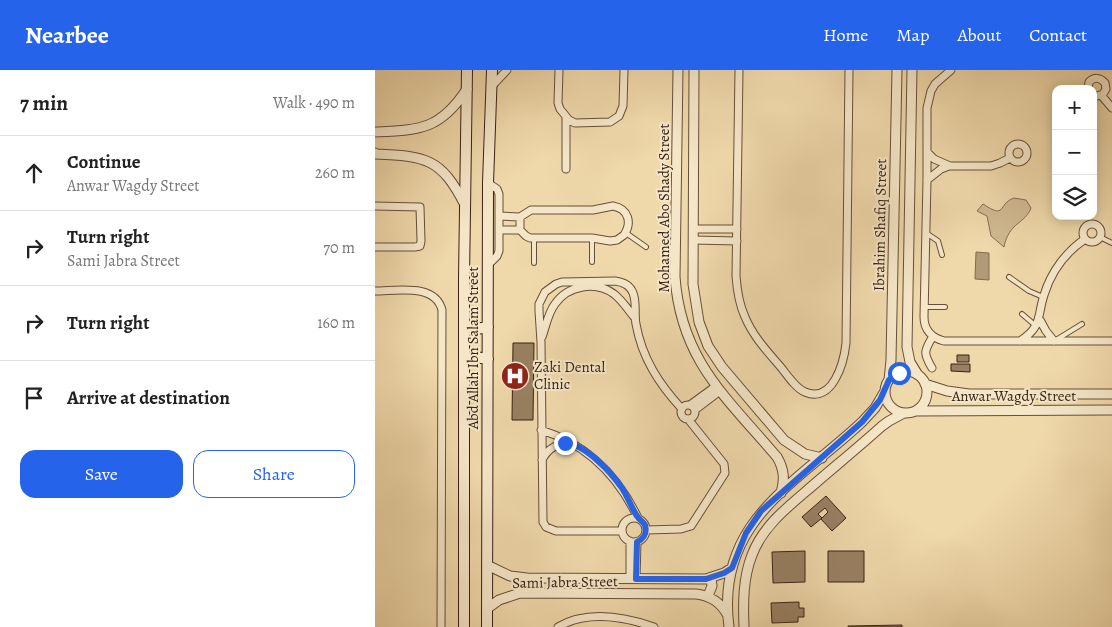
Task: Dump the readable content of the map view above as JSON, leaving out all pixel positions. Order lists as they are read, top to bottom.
{
  "streets": {
    "main road": ["Abd Allah Ibn Salam Street"],
    "street": [
      "Mohamed Abo Shady Street",
      "Ibrahim Shafiq Street",
      "Anwar Wagdy Street",
      "Sami Jabra Street"
    ]
  },
  "crossings": [
    ["Ibrahim Shafiq Street", "Anwar Wagdy Street"],
    ["Abd Allah Ibn Salam Street", "Sami Jabra Street"]
  ],
  "places": {
    "hospital": ["Zaki Dental Clinic"]
  },
  "page": {
    "header": "Nearbee",
    "nav": [
      "Home",
      "Map",
      "About",
      "Contact"
    ],
    "heading": ["7 min", "Walk · 490 m"],
    "map_buttons": ["+", "−"],
    "list": [
      ["Continue", "Anwar Wagdy Street", "260 m"],
      ["Turn right", "Sami Jabra Street", "70 m"],
      ["Turn right", "160 m"],
      "Arrive at destination"
    ],
    "buttons": ["Save", "Share"]
  }
}
